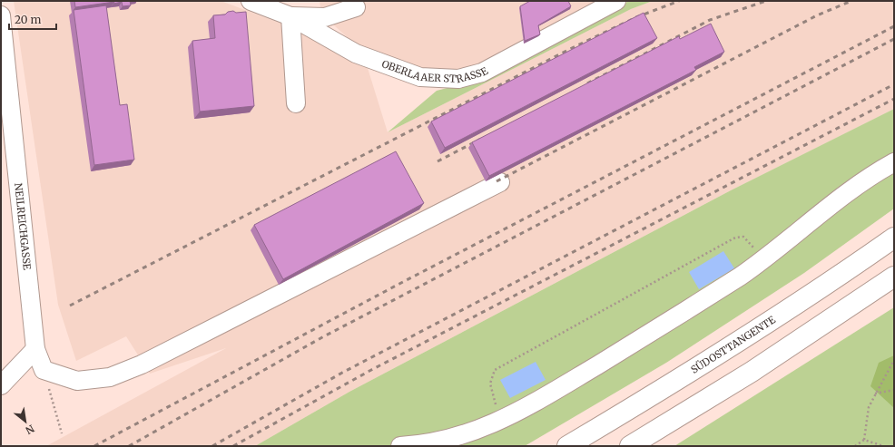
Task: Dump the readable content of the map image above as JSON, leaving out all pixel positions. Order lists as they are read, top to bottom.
{
  "streets": {
    "highway": ["SÜDOSTTANGENTE"],
    "street": ["OBERLAAER STRASSE", "NEILREICHGASSE"]
  },
  "scale_bar": "20 m",
  "north": "bottom right"
}
